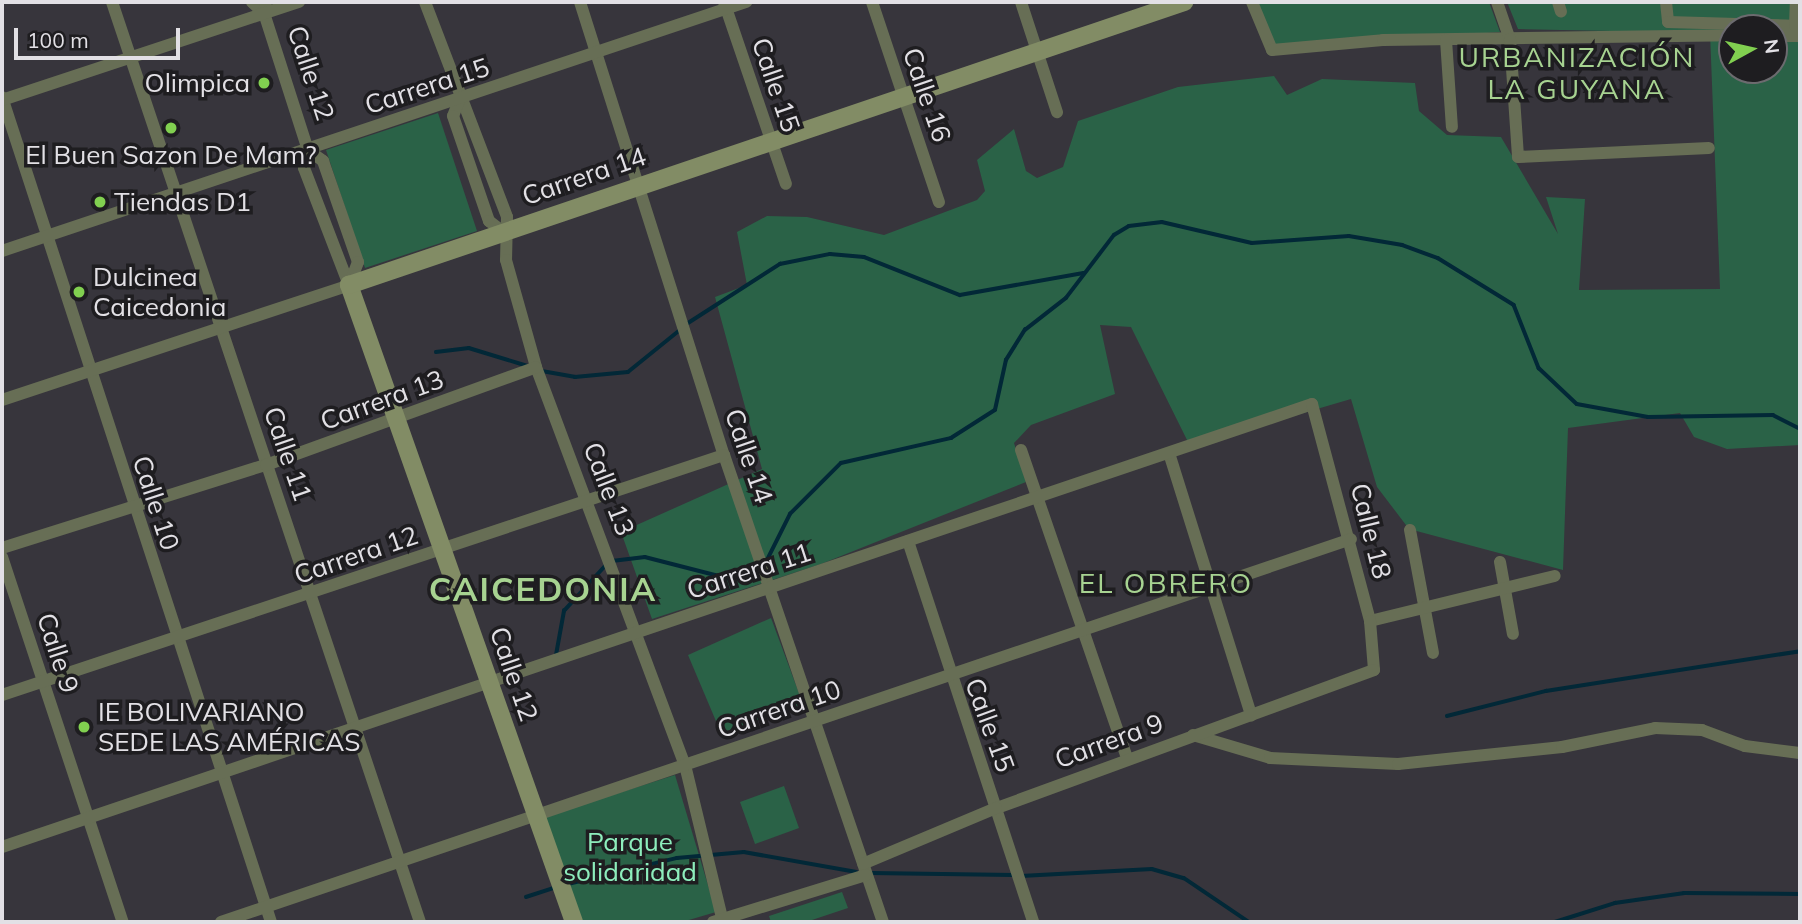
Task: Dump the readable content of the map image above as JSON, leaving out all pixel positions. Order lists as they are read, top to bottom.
{
  "streets": {
    "main road": ["Calle 12", "Carrera 14"],
    "street": [
      "Calle 15",
      "Carrera 15",
      "Calle 16",
      "Carrera 13",
      "Calle 11",
      "Calle 14",
      "Calle 13",
      "Calle 10",
      "Calle 18",
      "Carrera 12",
      "Carrera 11",
      "Calle 9",
      "Carrera 10",
      "Carrera 9"
    ]
  },
  "crossings": [
    ["Calle 12", "Carrera 15"],
    ["Calle 12", "Carrera 14"],
    ["Calle 12", "Carrera 13"],
    ["Calle 12", "Carrera 12"],
    ["Calle 12", "Carrera 11"],
    ["Calle 12", "Carrera 10"],
    ["Calle 15", "Carrera 15"],
    ["Calle 15", "Carrera 14"],
    ["Calle 15", "Carrera 11"],
    ["Calle 15", "Carrera 10"],
    ["Calle 15", "Carrera 9"],
    ["Carrera 15", "Calle 11"],
    ["Carrera 15", "Calle 14"],
    ["Carrera 15", "Calle 13"],
    ["Carrera 15", "Calle 10"],
    ["Calle 16", "Carrera 14"],
    ["Carrera 14", "Calle 11"],
    ["Carrera 14", "Calle 14"],
    ["Carrera 14", "Calle 13"],
    ["Carrera 14", "Calle 10"],
    ["Carrera 13", "Calle 11"],
    ["Carrera 13", "Calle 13"],
    ["Carrera 13", "Calle 10"],
    ["Calle 11", "Carrera 12"],
    ["Calle 11", "Carrera 11"],
    ["Calle 11", "Carrera 10"],
    ["Calle 14", "Carrera 12"],
    ["Calle 14", "Carrera 11"],
    ["Calle 14", "Carrera 10"],
    ["Calle 14", "Carrera 9"],
    ["Calle 13", "Carrera 12"],
    ["Calle 13", "Carrera 11"],
    ["Calle 13", "Carrera 10"],
    ["Calle 13", "Carrera 9"],
    ["Calle 10", "Carrera 12"],
    ["Calle 10", "Carrera 11"],
    ["Calle 10", "Carrera 10"],
    ["Calle 18", "Carrera 11"],
    ["Calle 18", "Carrera 10"],
    ["Calle 18", "Carrera 9"],
    ["Carrera 12", "Calle 9"],
    ["Carrera 11", "Calle 9"]
  ],
  "districts": ["URBANIZACIÓN LA GUYANA", "EL OBRERO", "CAICEDONIA"],
  "parks": ["Parque solidaridad"],
  "places": [
    "Olimpica",
    "El Buen Sazon De Mam?",
    "Tiendas D1",
    "Dulcinea Caicedonia",
    "IE BOLIVARIANO SEDE LAS AMÉRICAS"
  ],
  "scale_bar": "100 m",
  "north": "right"
}
